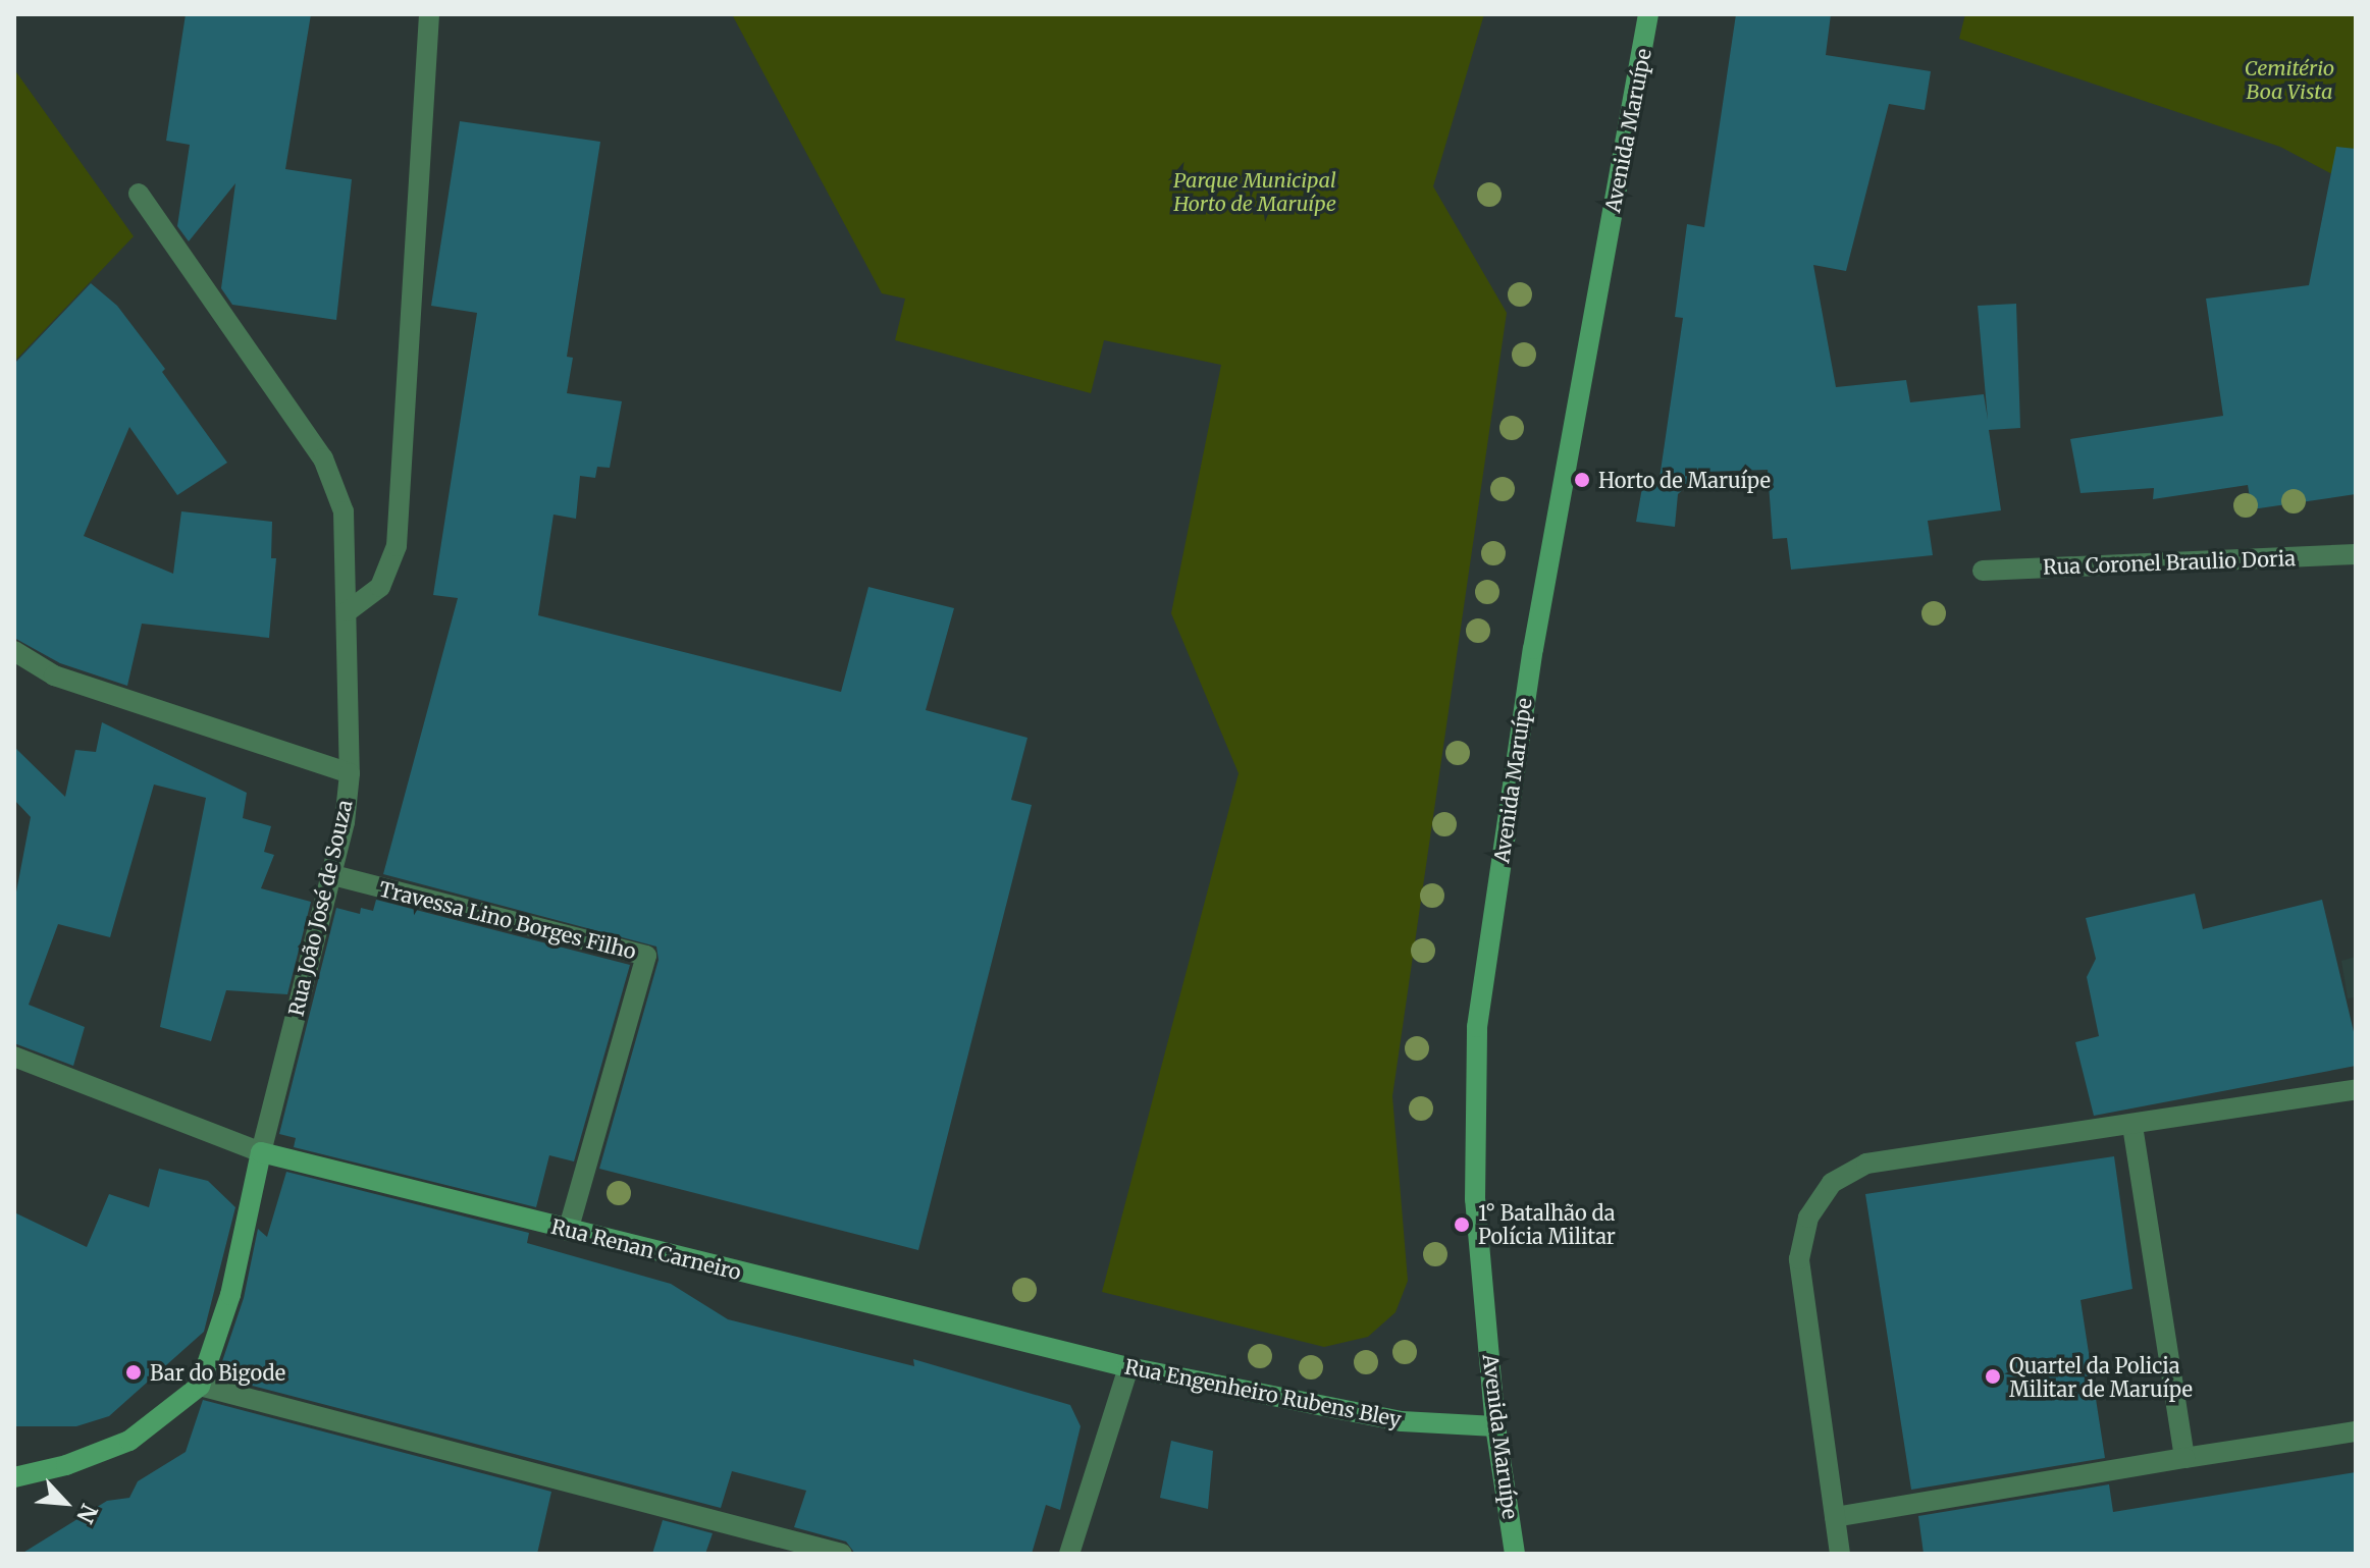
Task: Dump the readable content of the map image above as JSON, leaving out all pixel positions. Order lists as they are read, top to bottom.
{
  "streets": {
    "street": [
      "Avenida Maruípe",
      "Rua Coronel Braulio Doria",
      "Rua João José de Souza",
      "Travessa Lino Borges Filho",
      "Rua Renan Carneiro",
      "Rua Engenheiro Rubens Bley"
    ]
  },
  "crossings": [
    ["Avenida Maruípe", "Rua Engenheiro Rubens Bley"],
    ["Rua João José de Souza", "Travessa Lino Borges Filho"],
    ["Rua João José de Souza", "Rua Renan Carneiro"],
    ["Travessa Lino Borges Filho", "Rua Renan Carneiro"],
    ["Rua Renan Carneiro", "Rua Engenheiro Rubens Bley"]
  ],
  "parks": ["Cemitério Boa Vista", "Parque Municipal Horto de Maruípe"],
  "places": [
    "Horto de Maruípe",
    "1° Batalhão da Polícia Militar",
    "Bar do Bigode",
    "Quartel da Policia Militar de Maruípe"
  ],
  "north": "bottom right"
}
